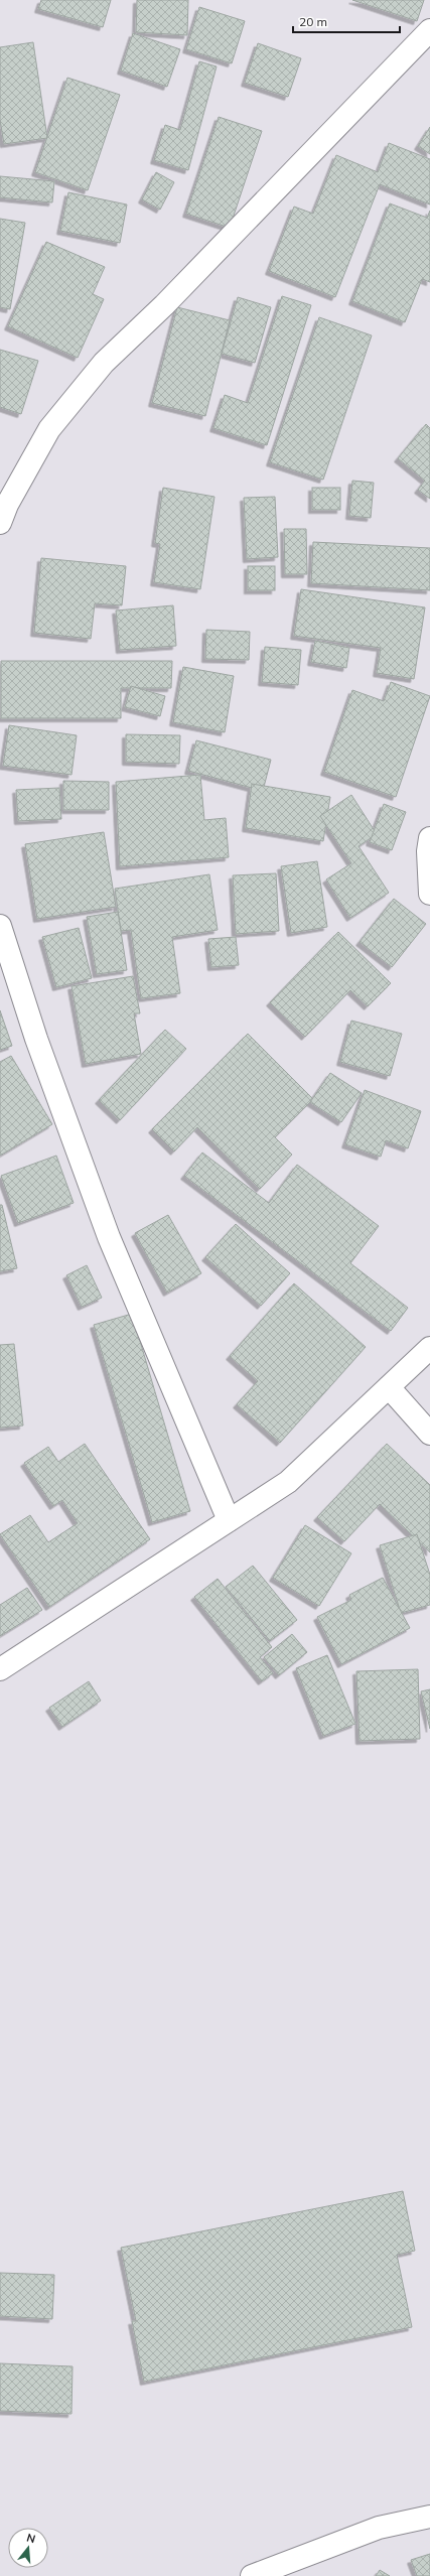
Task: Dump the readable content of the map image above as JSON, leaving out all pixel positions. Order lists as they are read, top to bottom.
{
  "scale_bar": "20 m",
  "north": "top"
}
